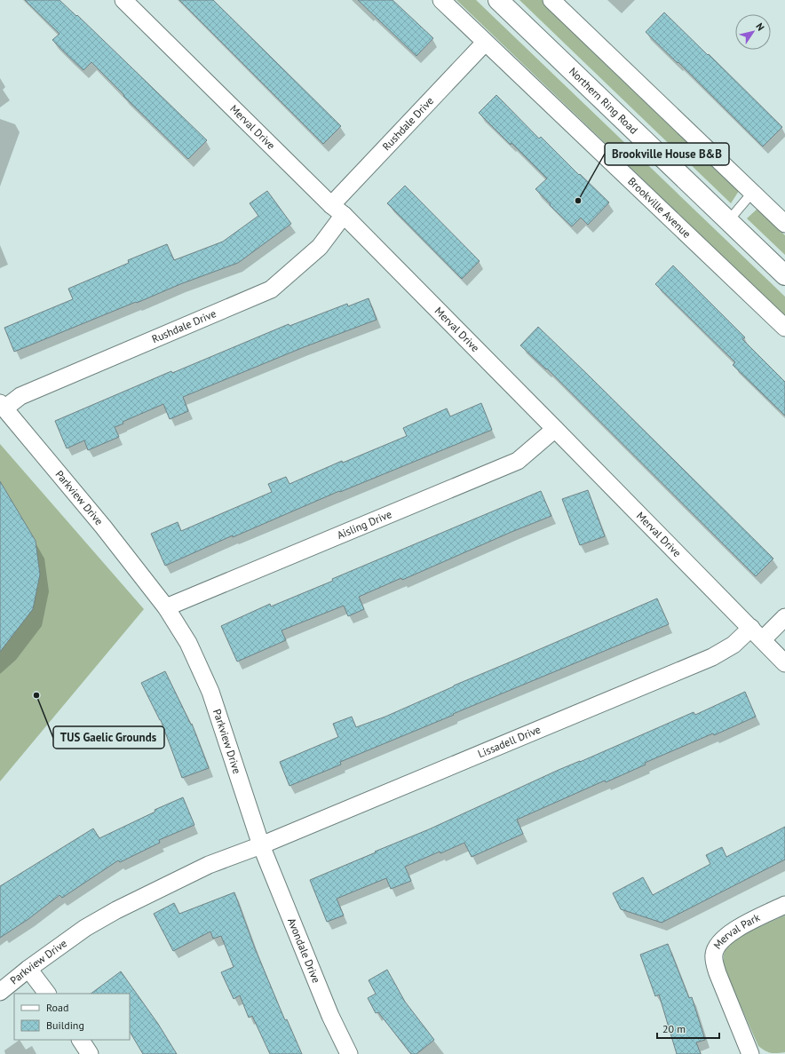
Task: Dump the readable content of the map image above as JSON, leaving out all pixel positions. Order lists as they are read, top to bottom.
{
  "streets": {
    "main road": ["Northern Ring Road"],
    "street": [
      "Rushdale Drive",
      "Merval Drive",
      "Brookville Avenue",
      "Parkview Drive",
      "Aisling Drive",
      "Lissadell Drive",
      "Merval Park",
      "Avondale Drive"
    ]
  },
  "crossings": [
    ["Rushdale Drive", "Merval Drive"],
    ["Rushdale Drive", "Brookville Avenue"],
    ["Rushdale Drive", "Parkview Drive"],
    ["Merval Drive", "Aisling Drive"],
    ["Merval Drive", "Lissadell Drive"],
    ["Parkview Drive", "Aisling Drive"],
    ["Parkview Drive", "Lissadell Drive"],
    ["Parkview Drive", "Avondale Drive"],
    ["Lissadell Drive", "Avondale Drive"]
  ],
  "places": ["Brookville House B&B", "TUS Gaelic Grounds"],
  "legend": ["Road", "Building"],
  "scale_bar": "20 m",
  "north": "top right"
}
